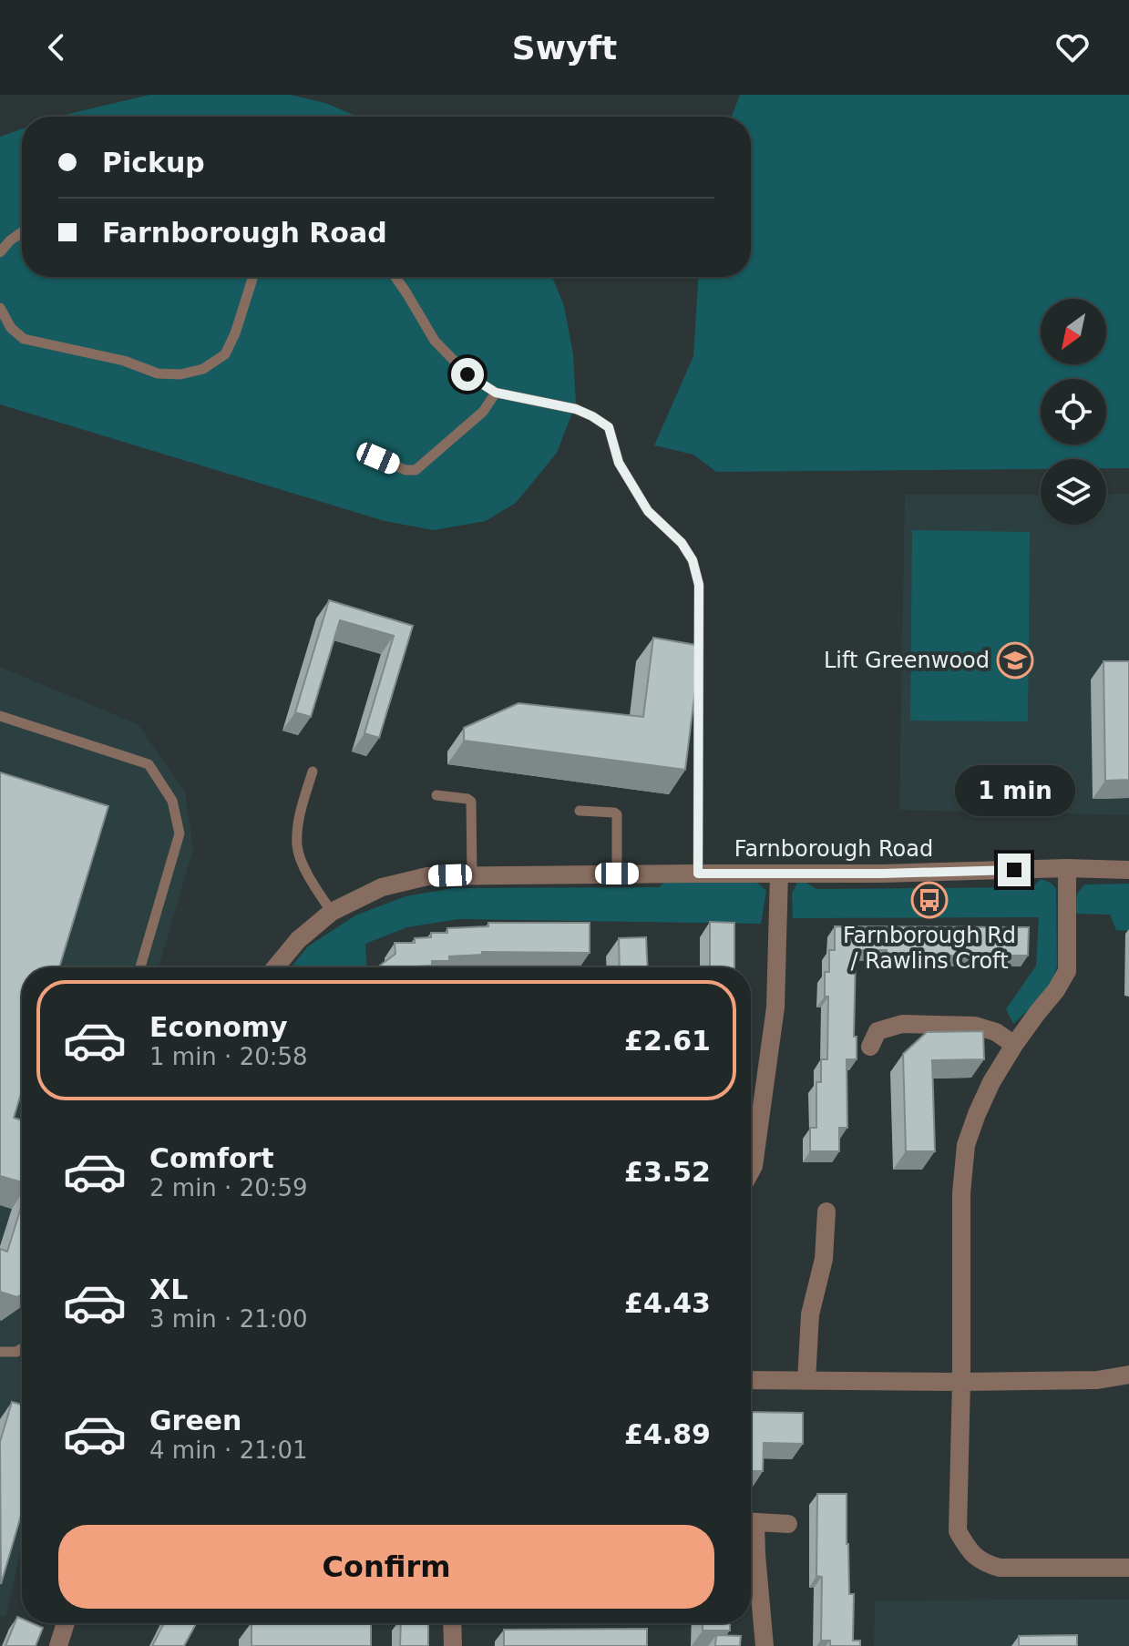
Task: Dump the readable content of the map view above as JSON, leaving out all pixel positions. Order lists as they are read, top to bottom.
{
  "streets": {
    "street": ["Farnborough Road"]
  },
  "places": {
    "school or university": ["Lift Greenwood"],
    "bus stop": ["Farnborough Rd / Rawlins Croft"]
  },
  "north": "bottom left",
  "page": {
    "header": "Swyft",
    "banner": ["Pickup", "Farnborough Road"],
    "bubble": "1 min",
    "list": [
      {
        "name": "Economy",
        "note": "1 min · 20:58",
        "value": "£2.61"
      },
      {
        "name": "Comfort",
        "note": "2 min · 20:59",
        "value": "£3.52"
      },
      {
        "name": "XL",
        "note": "3 min · 21:00",
        "value": "£4.43"
      },
      {
        "name": "Green",
        "note": "4 min · 21:01",
        "value": "£4.89"
      }
    ],
    "buttons": "Confirm"
  }
}
